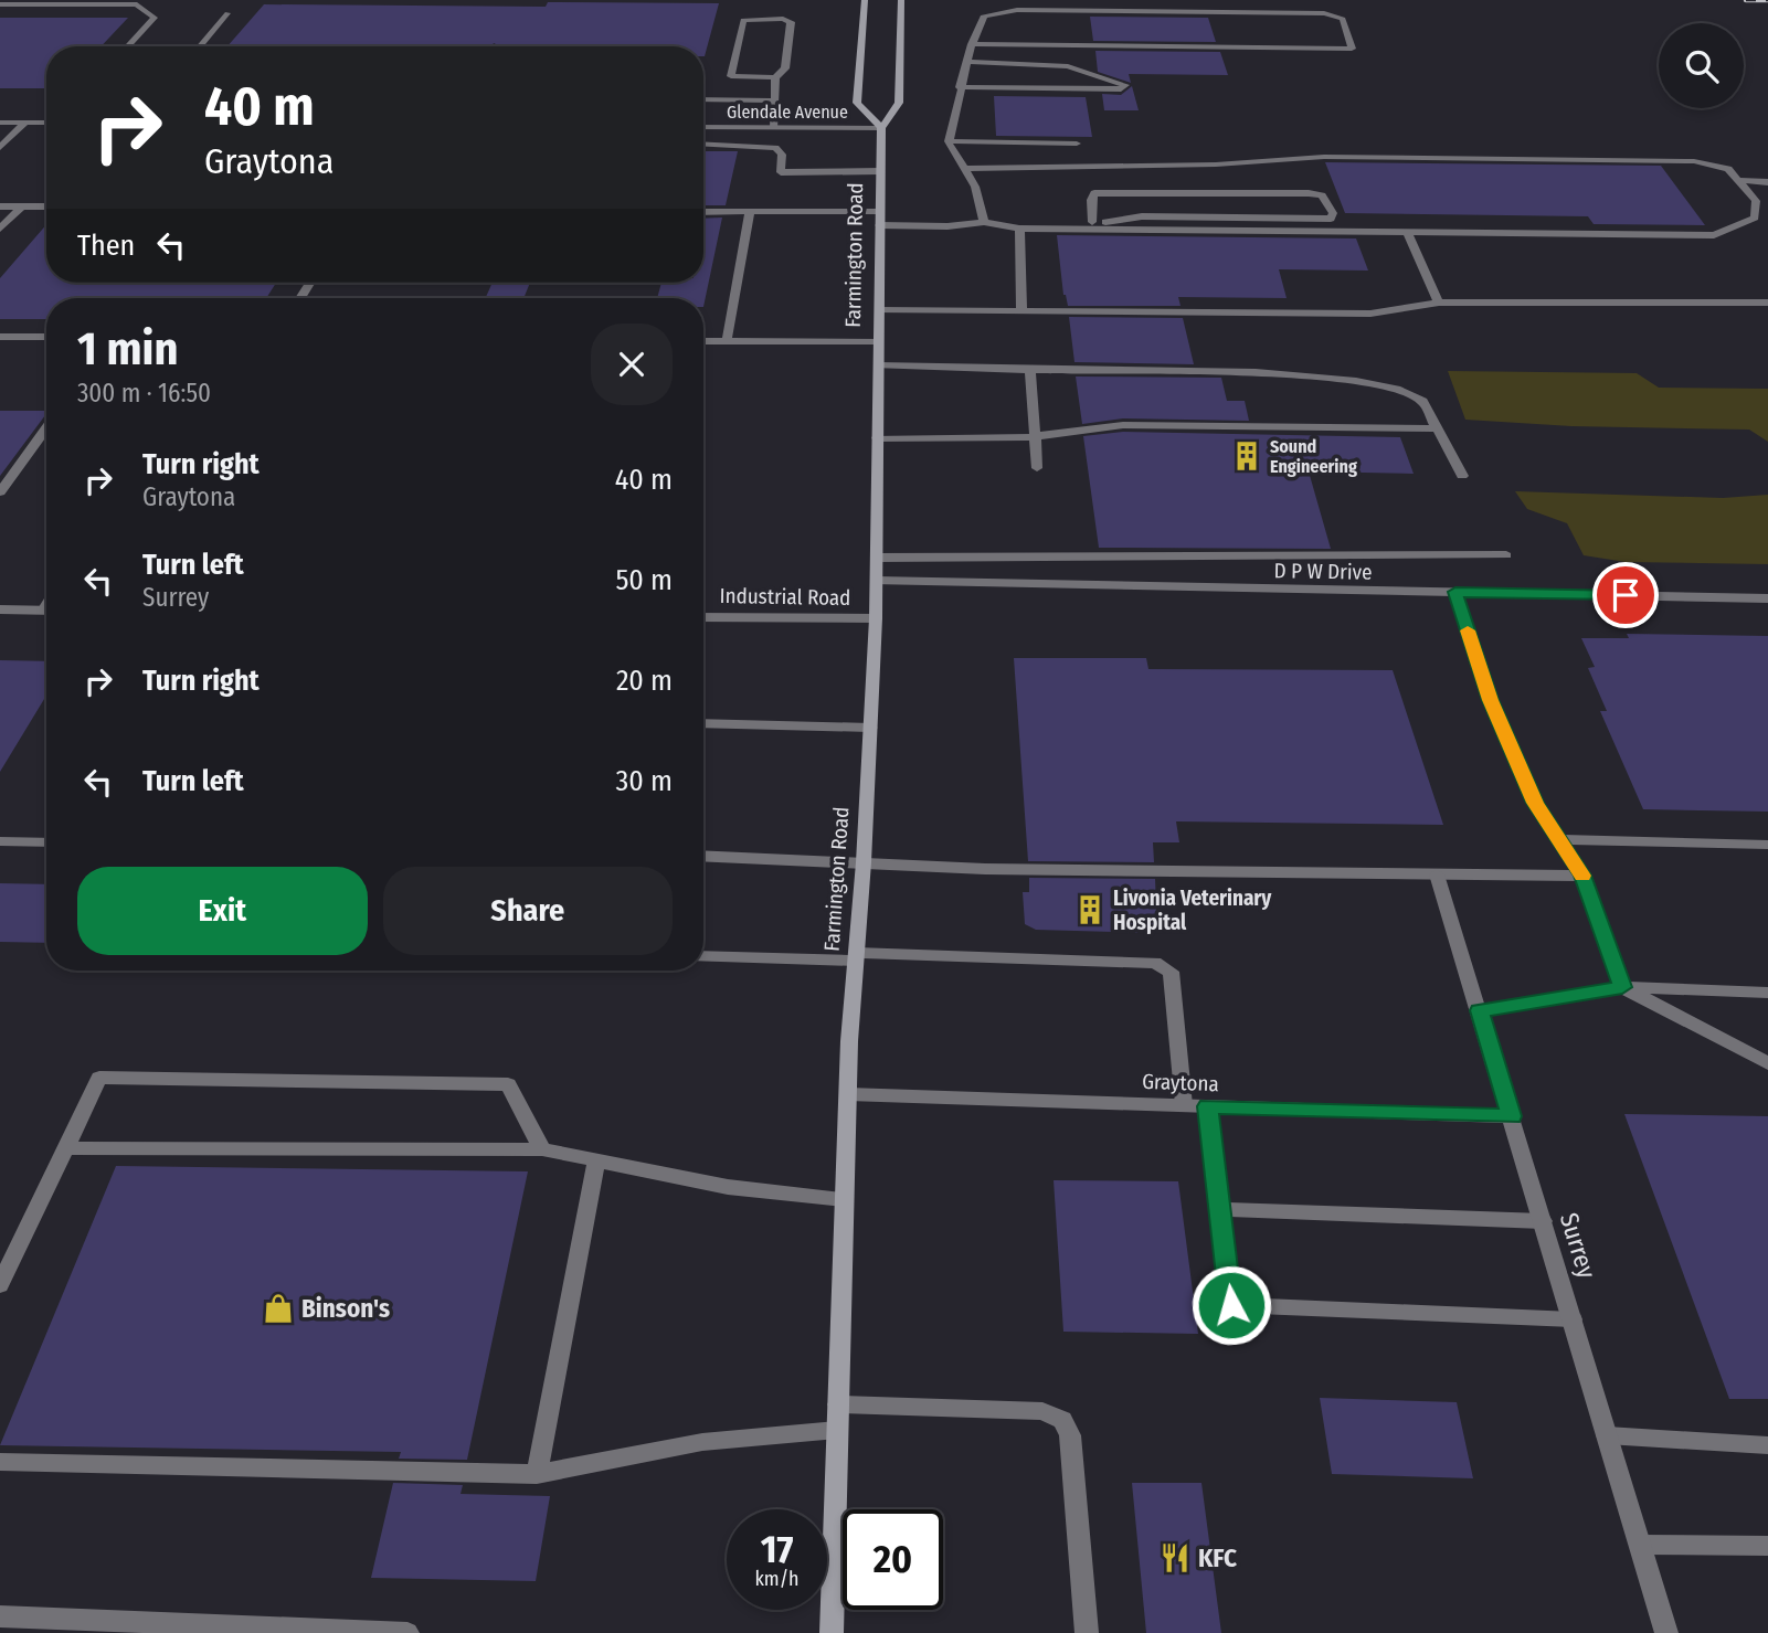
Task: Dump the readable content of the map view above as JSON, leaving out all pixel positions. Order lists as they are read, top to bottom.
{
  "streets": {
    "main road": ["Farmington Road"],
    "street": [
      "Glendale Avenue",
      "D P W Drive",
      "Industrial Road",
      "Graytona",
      "Surrey"
    ]
  },
  "crossings": [
    ["Glendale Avenue", "Farmington Road"],
    ["Farmington Road", "D P W Drive"],
    ["Farmington Road", "Industrial Road"],
    ["Farmington Road", "Graytona"],
    ["Graytona", "Surrey"]
  ],
  "places": {
    "building": ["Sound Engineering", "Livonia Veterinary Hospital"],
    "shop": ["Binson's"],
    "restaurant": ["KFC"]
  },
  "page": {
    "turn": ["40 m", "Graytona"],
    "then": "Then",
    "heading": ["1 min", "300 m · 16:50"],
    "list": [
      {
        "name": "Turn right",
        "note": "Graytona",
        "value": "40 m"
      },
      {
        "name": "Turn left",
        "note": "Surrey",
        "value": "50 m"
      },
      {
        "name": "Turn right",
        "value": "20 m"
      },
      {
        "name": "Turn left",
        "value": "30 m"
      }
    ],
    "buttons": ["Exit", "Share"],
    "speed": "17 km/h",
    "limit": "20"
  }
}
